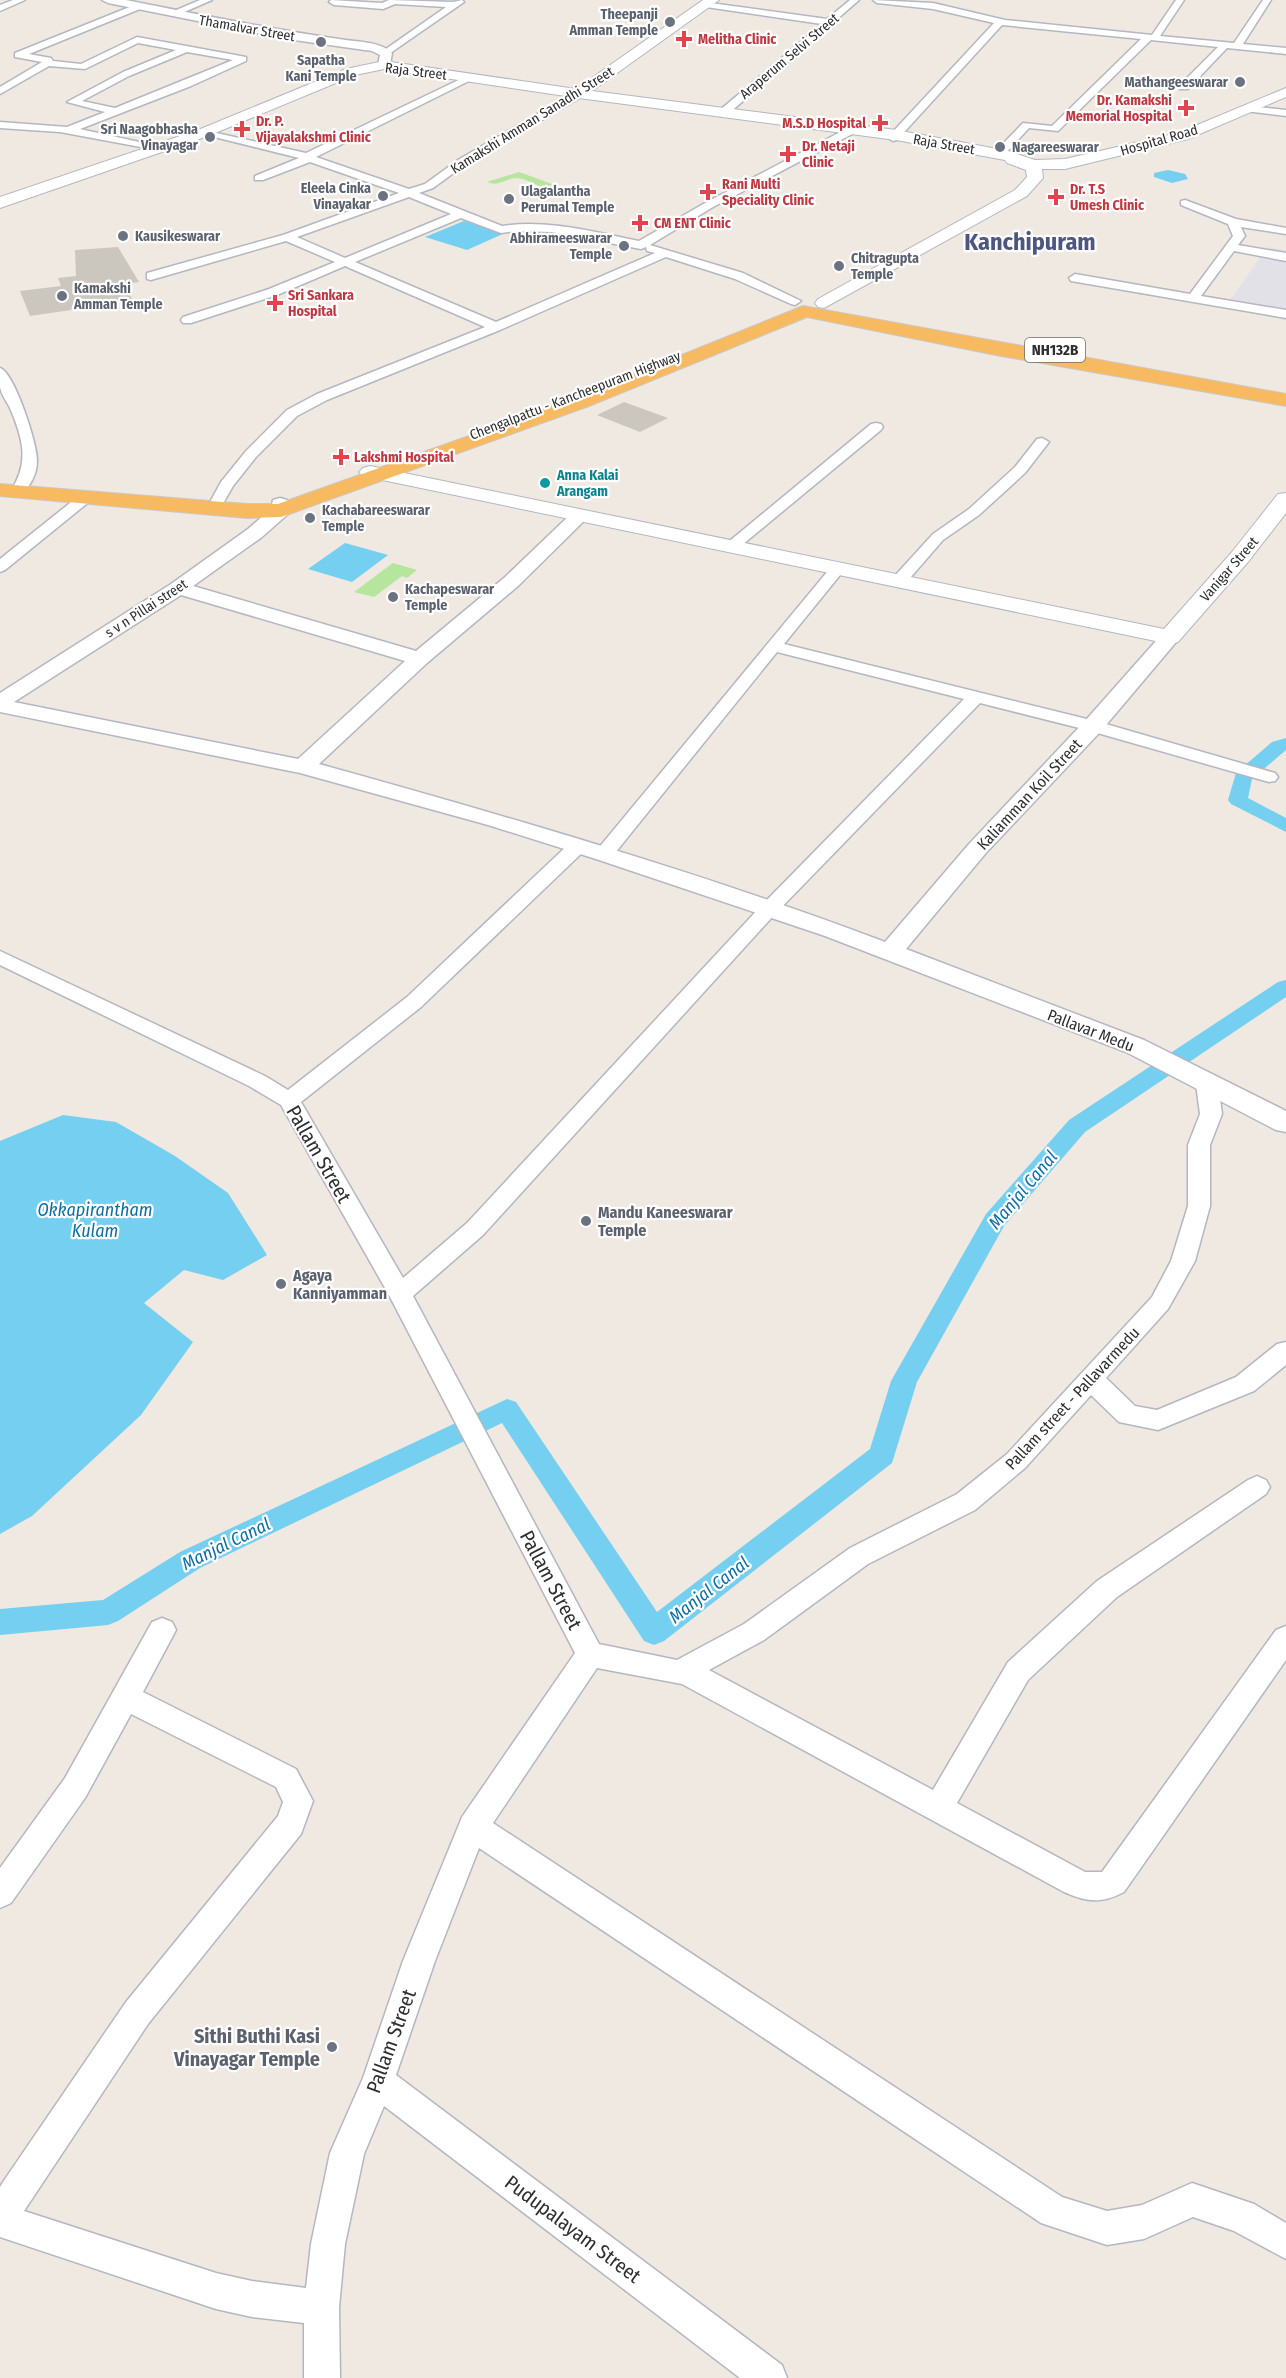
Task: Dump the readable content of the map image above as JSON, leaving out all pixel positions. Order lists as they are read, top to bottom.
{
  "streets": {
    "highway": ["NH132B"],
    "main road": [
      "Raja Street",
      "Kamakshi Amman Sanadhi Street",
      "Hospital Road",
      "Vanigar Street"
    ],
    "street": [
      "Thamalvar Street",
      "Araperum Selvi Street",
      "s v n Pillai street",
      "Kaliamman Koil Street",
      "Pallavar Medu",
      "Pallam Street",
      "Pallam street - Pallavarmedu",
      "Pudupalayam Street"
    ]
  },
  "crossings": [
    ["Thamalvar Street", "Raja Street"],
    ["Araperum Selvi Street", "Raja Street"],
    ["Raja Street", "Kamakshi Amman Sanadhi Street"],
    ["Raja Street", "Hospital Road"],
    ["Vanigar Street", "Kaliamman Koil Street"],
    ["s v n Pillai street", "Pallavar Medu"],
    ["Kaliamman Koil Street", "Pallavar Medu"],
    ["Pallavar Medu", "Pallam street - Pallavarmedu"],
    ["Pallam Street", "Pudupalayam Street"]
  ],
  "districts": ["Kanchipuram"],
  "water": ["Manjal Canal", "Okkapirantham Kulam"],
  "places": {
    "other": [
      "Theepanji Amman Temple",
      "Sapatha Kani Temple",
      "Mathangeeswarar",
      "Sri Naagobhasha Vinayagar",
      "Nagareeswarar",
      "Eleela Cinka Vinayakar",
      "Ulagalantha Perumal Temple",
      "Kausikeswarar",
      "Abhirameeswarar Temple",
      "Chitragupta Temple",
      "Kamakshi Amman Temple",
      "Anna Kalai Arangam",
      "Kachabareeswarar Temple",
      "Kachapeswarar Temple",
      "Mandu Kaneeswarar Temple",
      "Agaya Kanniyamman",
      "Sithi Buthi Kasi Vinayagar Temple"
    ],
    "health": [
      "Melitha Clinic",
      "Dr. Kamakshi Memorial Hospital",
      "M.S.D Hospital",
      "Dr. P. Vijayalakshmi Clinic",
      "Dr. Netaji Clinic",
      "Rani Multi Speciality Clinic",
      "Dr. T.S Umesh Clinic",
      "CM ENT Clinic",
      "Sri Sankara Hospital",
      "Lakshmi Hospital"
    ]
  }
}
